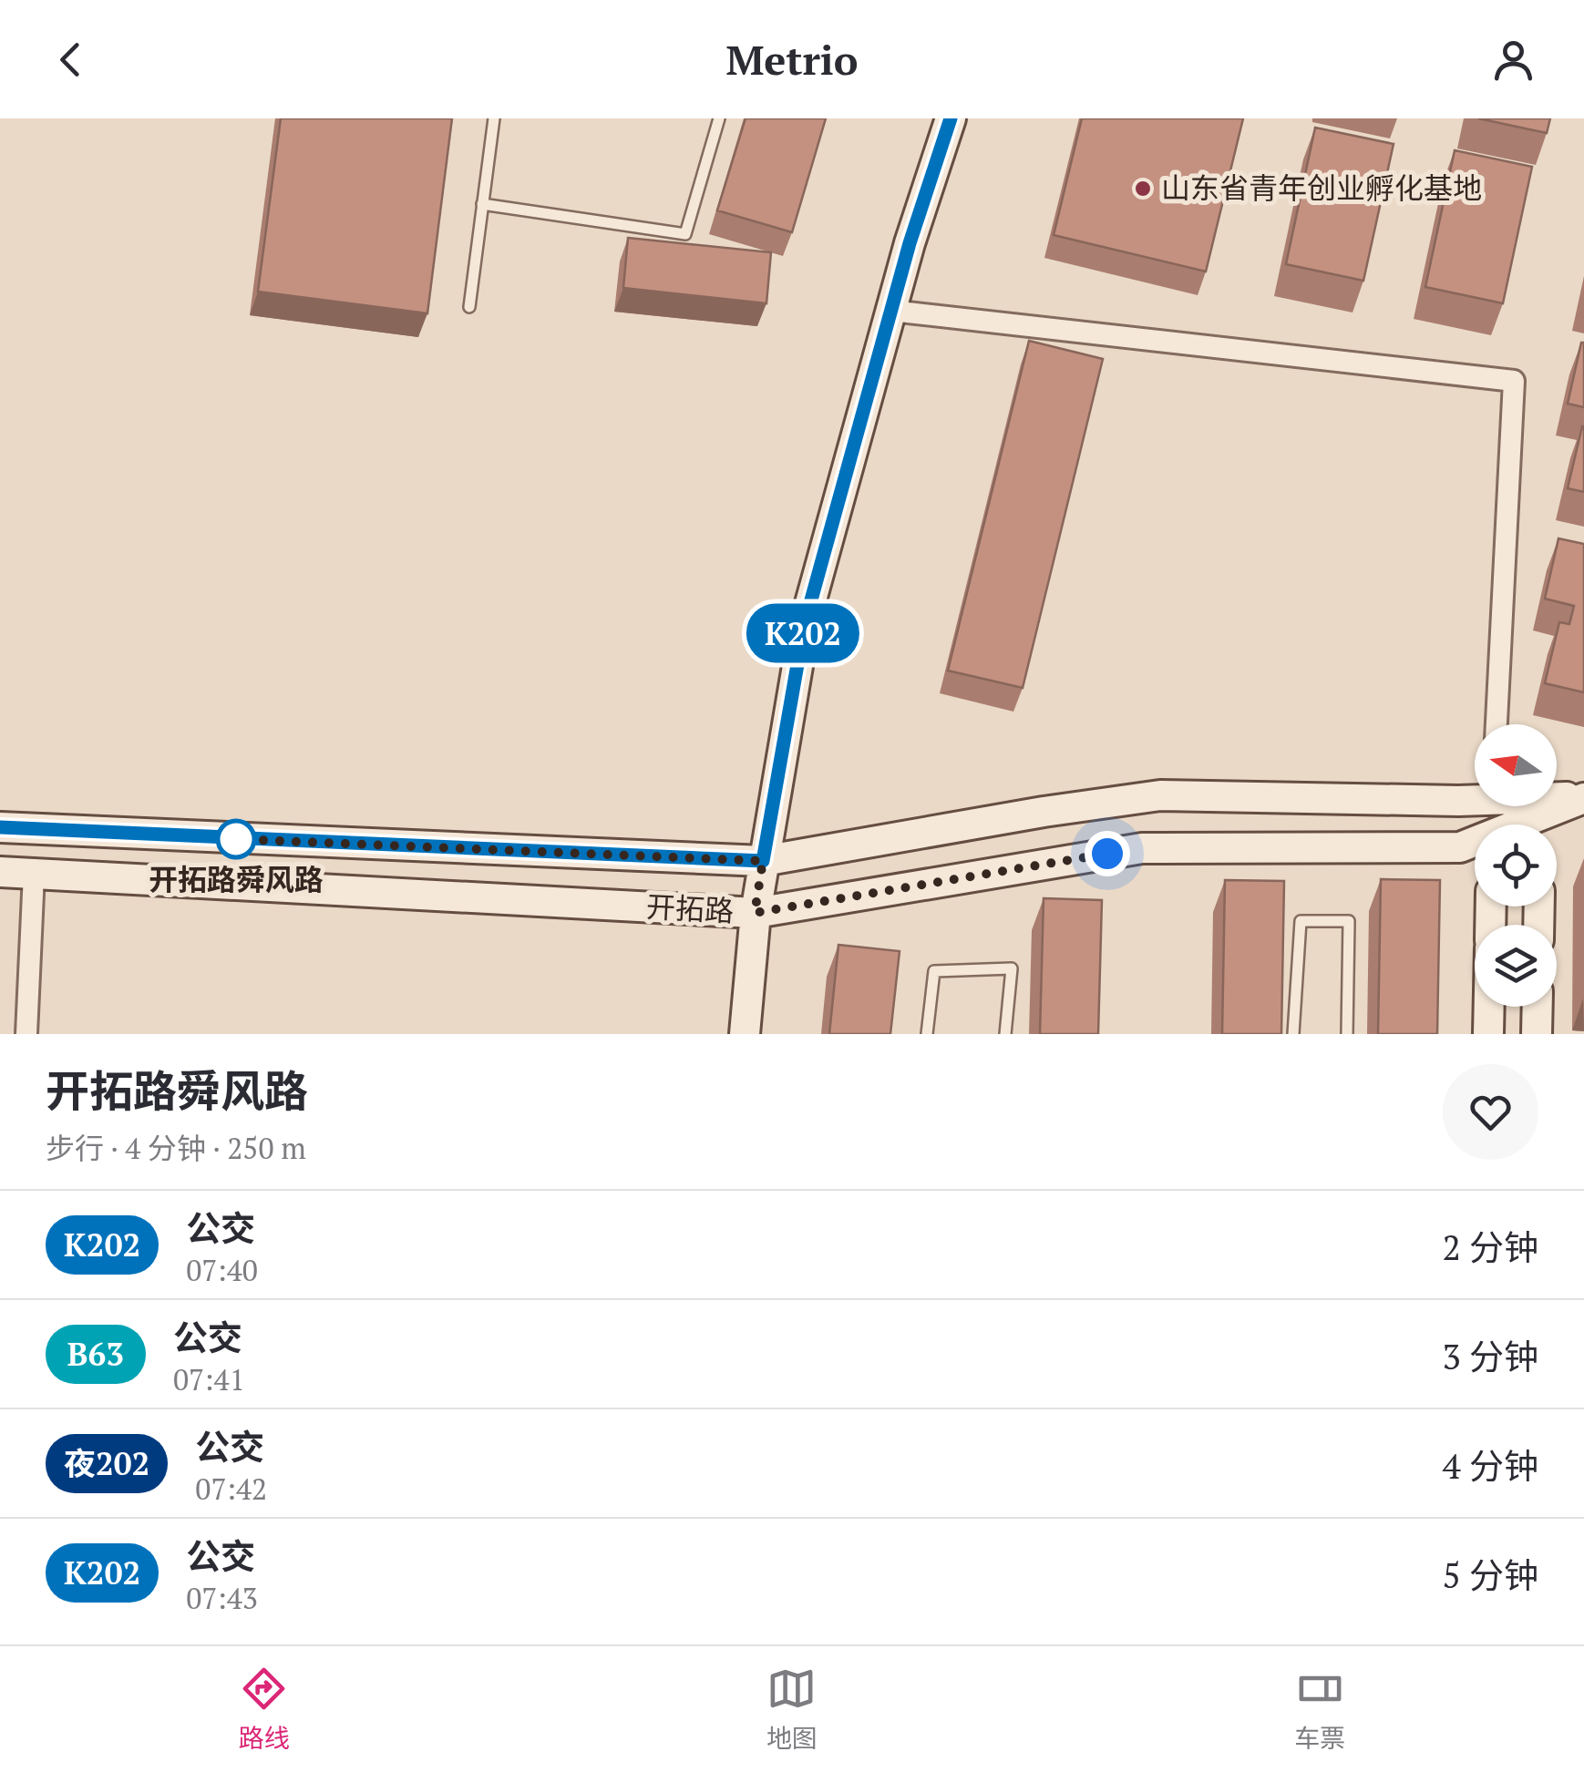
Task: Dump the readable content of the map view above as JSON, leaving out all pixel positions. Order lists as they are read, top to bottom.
{
  "streets": {
    "main road": ["开拓路"]
  },
  "places": ["山东省青年创业孵化基地", "开拓路舜风路"],
  "lines": ["bus line K202"],
  "north": "left",
  "page": {
    "header": "Metrio",
    "on_map": "K202",
    "heading": ["开拓路舜风路", "步行 · 4 分钟 · 250 m"],
    "list": [
      {
        "mark": "K202",
        "name": "公交",
        "note": "07:40",
        "value": "2 分钟"
      },
      {
        "mark": "B63",
        "name": "公交",
        "note": "07:41",
        "value": "3 分钟"
      },
      {
        "mark": "夜202",
        "name": "公交",
        "note": "07:42",
        "value": "4 分钟"
      },
      {
        "mark": "K202",
        "name": "公交",
        "note": "07:43",
        "value": "5 分钟"
      }
    ],
    "tabs": ["路线", "地图", "车票"]
  }
}
